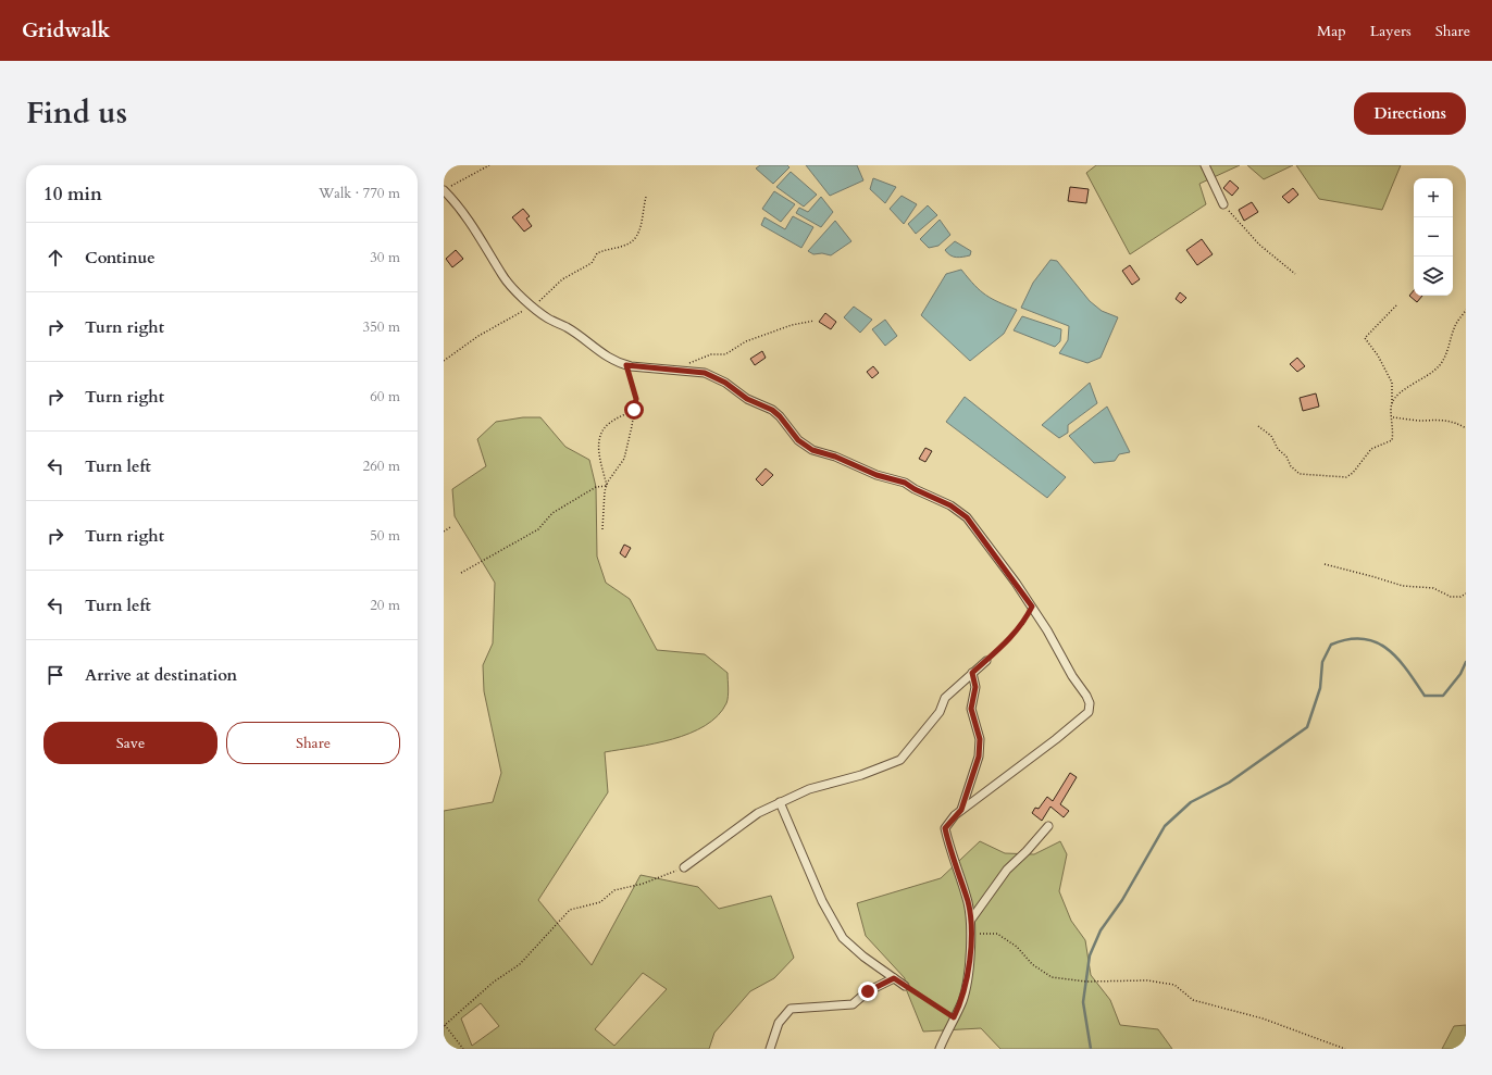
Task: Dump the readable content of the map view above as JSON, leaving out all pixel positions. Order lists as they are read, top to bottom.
{
  "page": {
    "header": "Gridwalk",
    "nav": ["Map", "Layers", "Share"],
    "title": "Find us",
    "buttons": [
      "Directions",
      ["Save", "Share"]
    ],
    "heading": ["10 min", "Walk · 770 m"],
    "map_buttons": ["+", "−"],
    "list": [
      ["Continue", "30 m"],
      ["Turn right", "350 m"],
      ["Turn right", "60 m"],
      ["Turn left", "260 m"],
      ["Turn right", "50 m"],
      ["Turn left", "20 m"],
      "Arrive at destination"
    ]
  }
}
